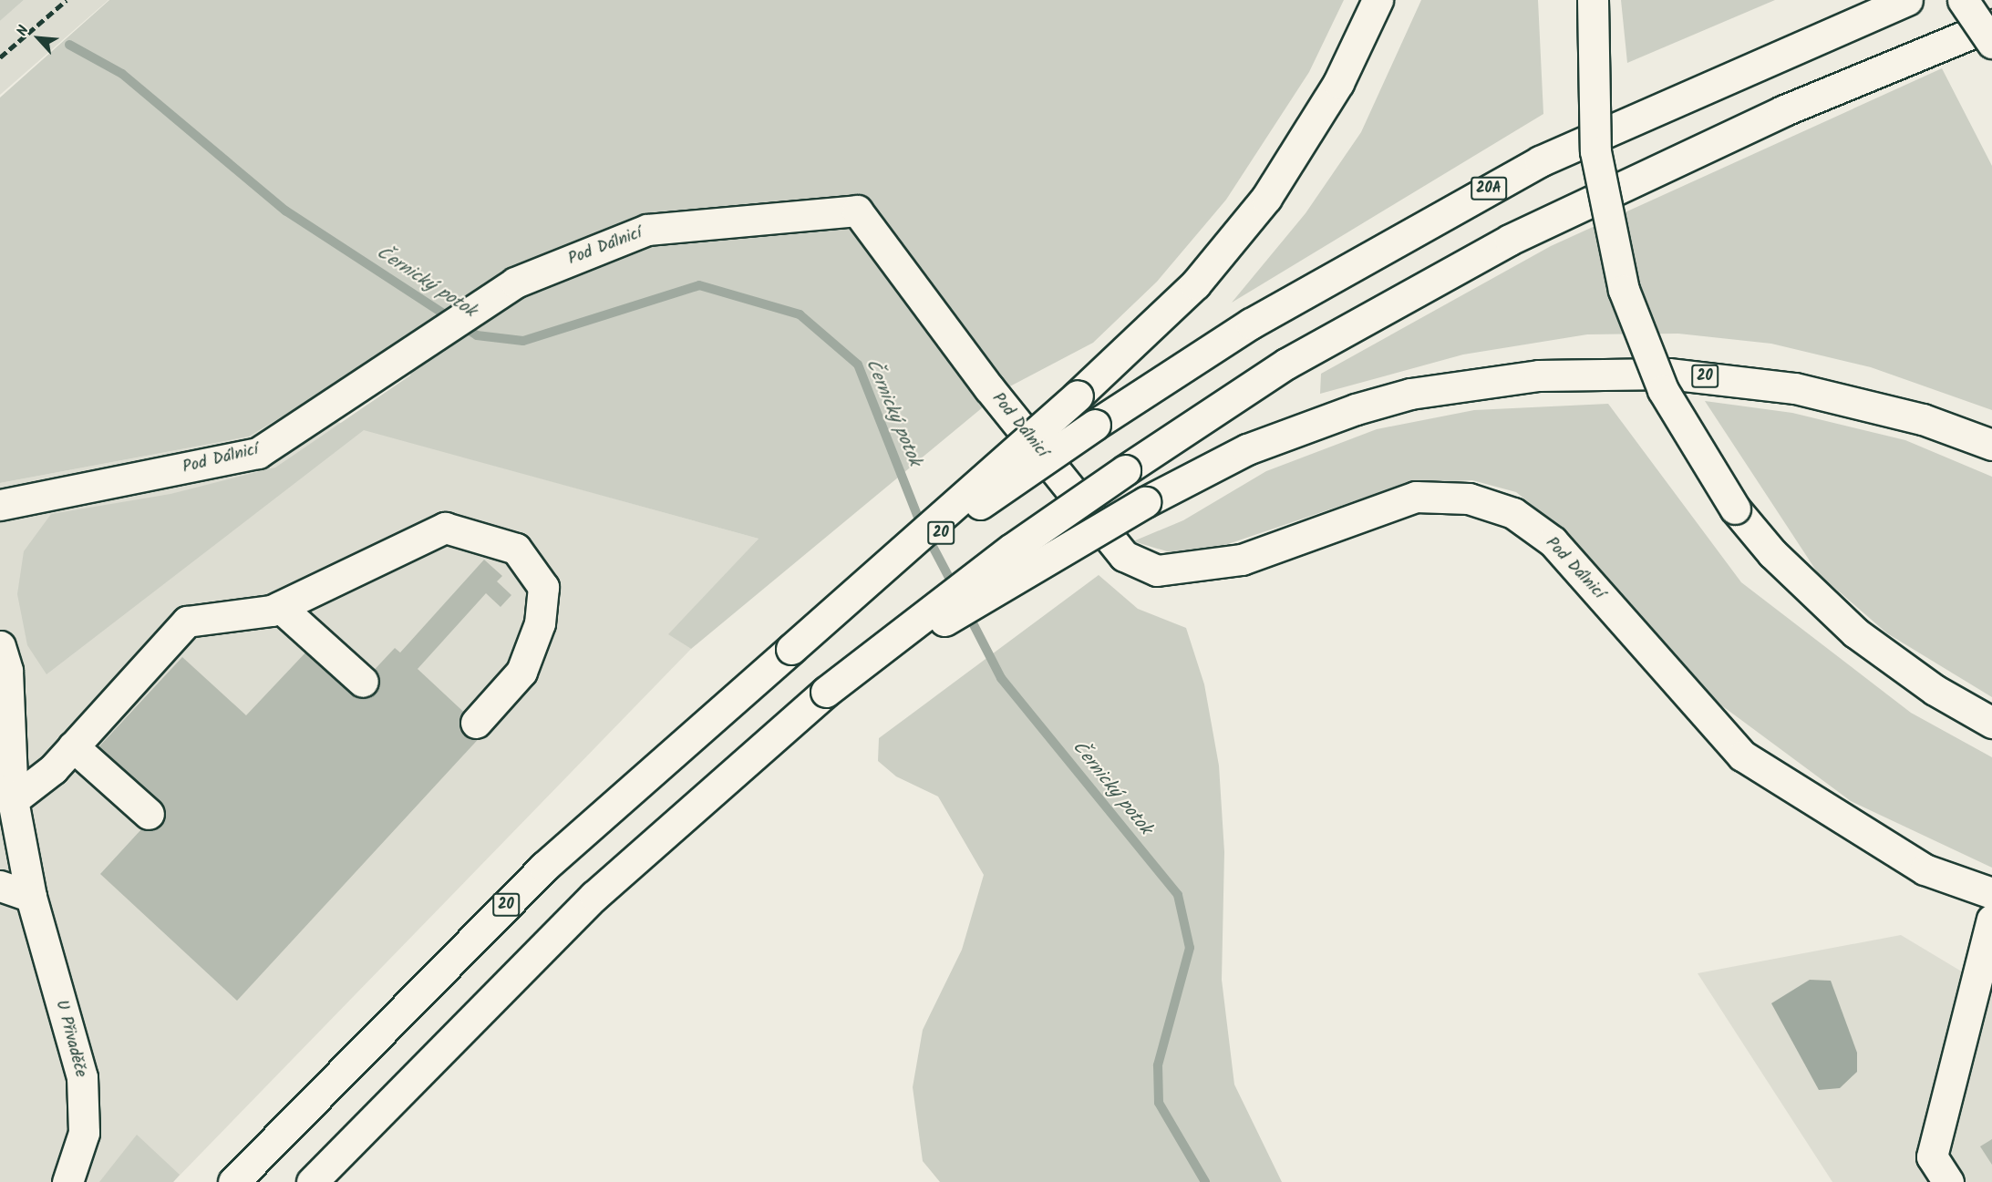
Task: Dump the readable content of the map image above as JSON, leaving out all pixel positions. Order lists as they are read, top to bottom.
{
  "streets": {
    "main road": [
      "20A",
      "Pod Dálnicí",
      "20",
      "U Přivaděče"
    ]
  },
  "crossings": [
    ["20A", "20"]
  ],
  "water": ["Černický potok"],
  "north": "top left"
}
